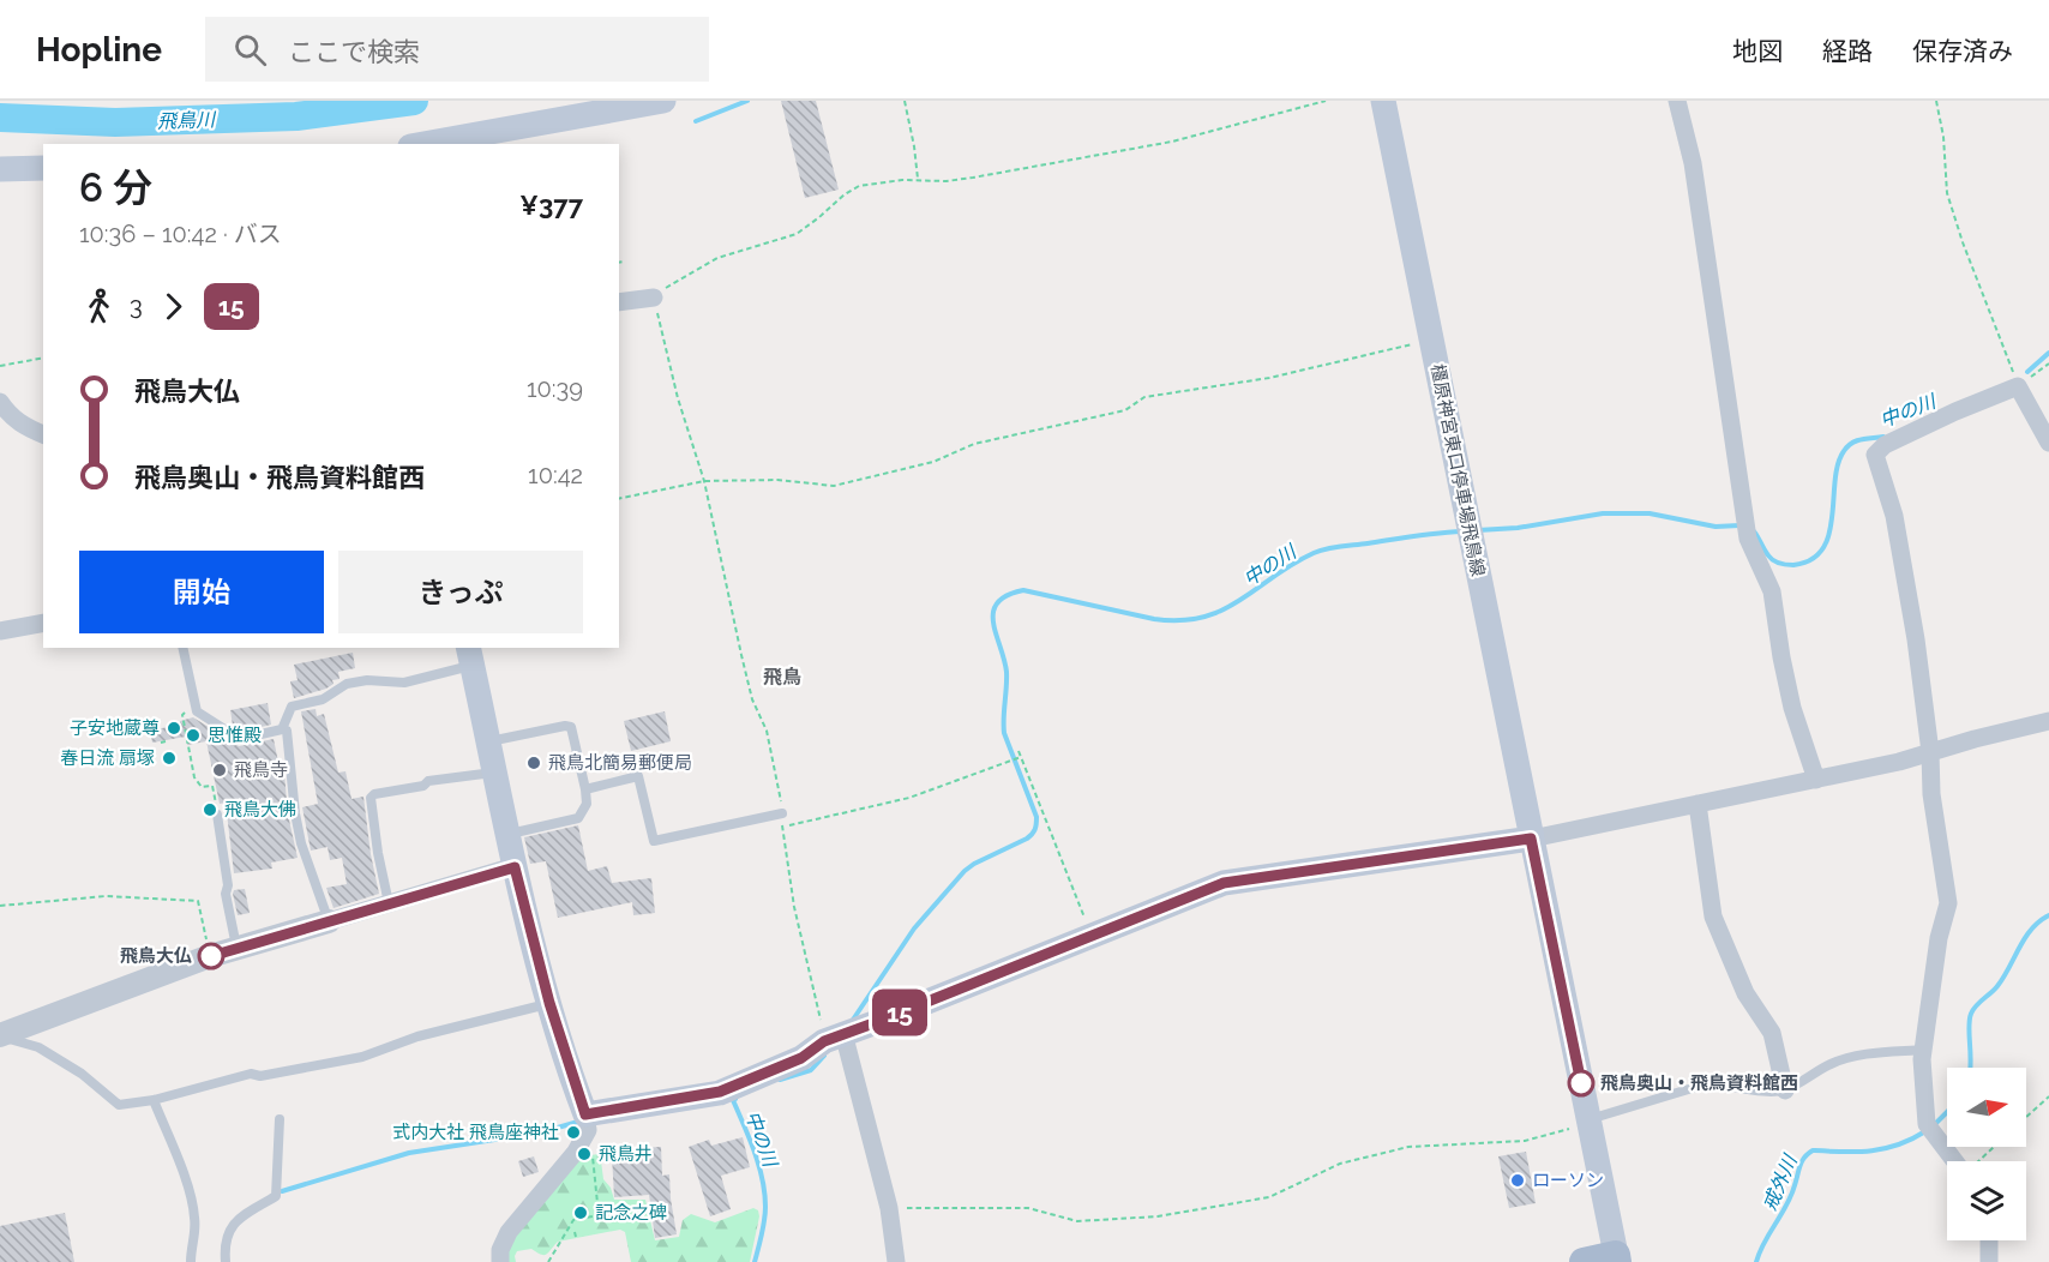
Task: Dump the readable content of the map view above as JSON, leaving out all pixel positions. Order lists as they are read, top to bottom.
{
  "streets": {
    "main road": ["橿原神宮東口停車場飛鳥線"]
  },
  "districts": ["飛鳥"],
  "water": ["飛鳥川", "中の川", "戒外川"],
  "places": [
    "子安地蔵尊",
    "思惟殿",
    "春日流 扇塚",
    "飛鳥北簡易郵便局",
    "飛鳥寺",
    "飛鳥大佛",
    "飛鳥大仏",
    "飛鳥奥山・飛鳥資料館西",
    "式内大社 飛鳥座神社",
    "飛鳥井",
    "ローソン",
    "記念之碑"
  ],
  "lines": ["bus line 15"],
  "north": "right",
  "page": {
    "header": "Hopline",
    "search": "ここで検索",
    "nav": ["地図", "経路", "保存済み"],
    "on_map": "15",
    "heading": ["6 分", "10:36 – 10:42 · バス", "¥377"],
    "legs": ["3", "15"],
    "list": [
      {
        "name": "飛鳥大仏",
        "value": "10:39"
      },
      {
        "name": "飛鳥奥山・飛鳥資料館西",
        "value": "10:42"
      }
    ],
    "buttons": ["開始", "きっぷ"]
  }
}
